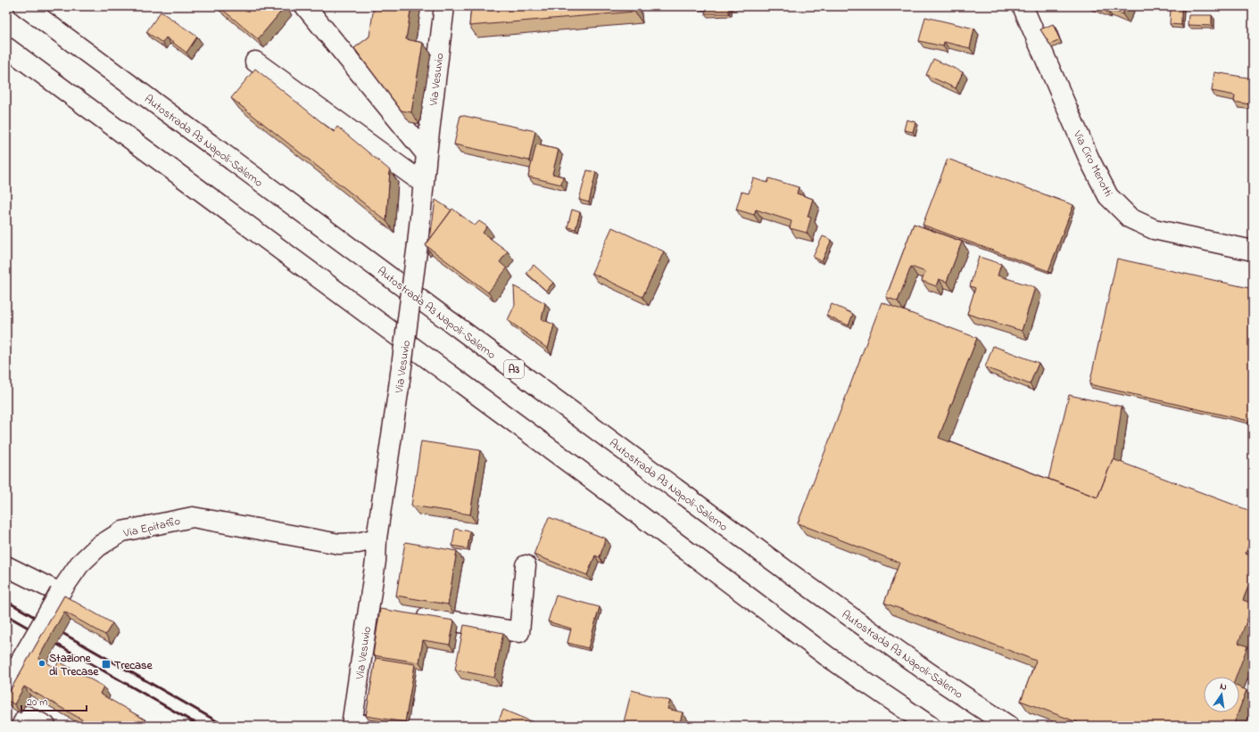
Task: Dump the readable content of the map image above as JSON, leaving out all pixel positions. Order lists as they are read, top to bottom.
{
  "streets": {
    "main road": [
      "Via Vesuvio",
      "Autostrada A3 Napoli-Salerno",
      "Via Ciro Menotti",
      "A3",
      "Via Epitaffio"
    ]
  },
  "crossings": [
    ["Via Vesuvio", "Via Epitaffio"]
  ],
  "places": {
    "other": ["Stazione di Trecase"],
    "transit": ["Trecase"]
  },
  "scale_bar": "20 m",
  "north": "top"
}
